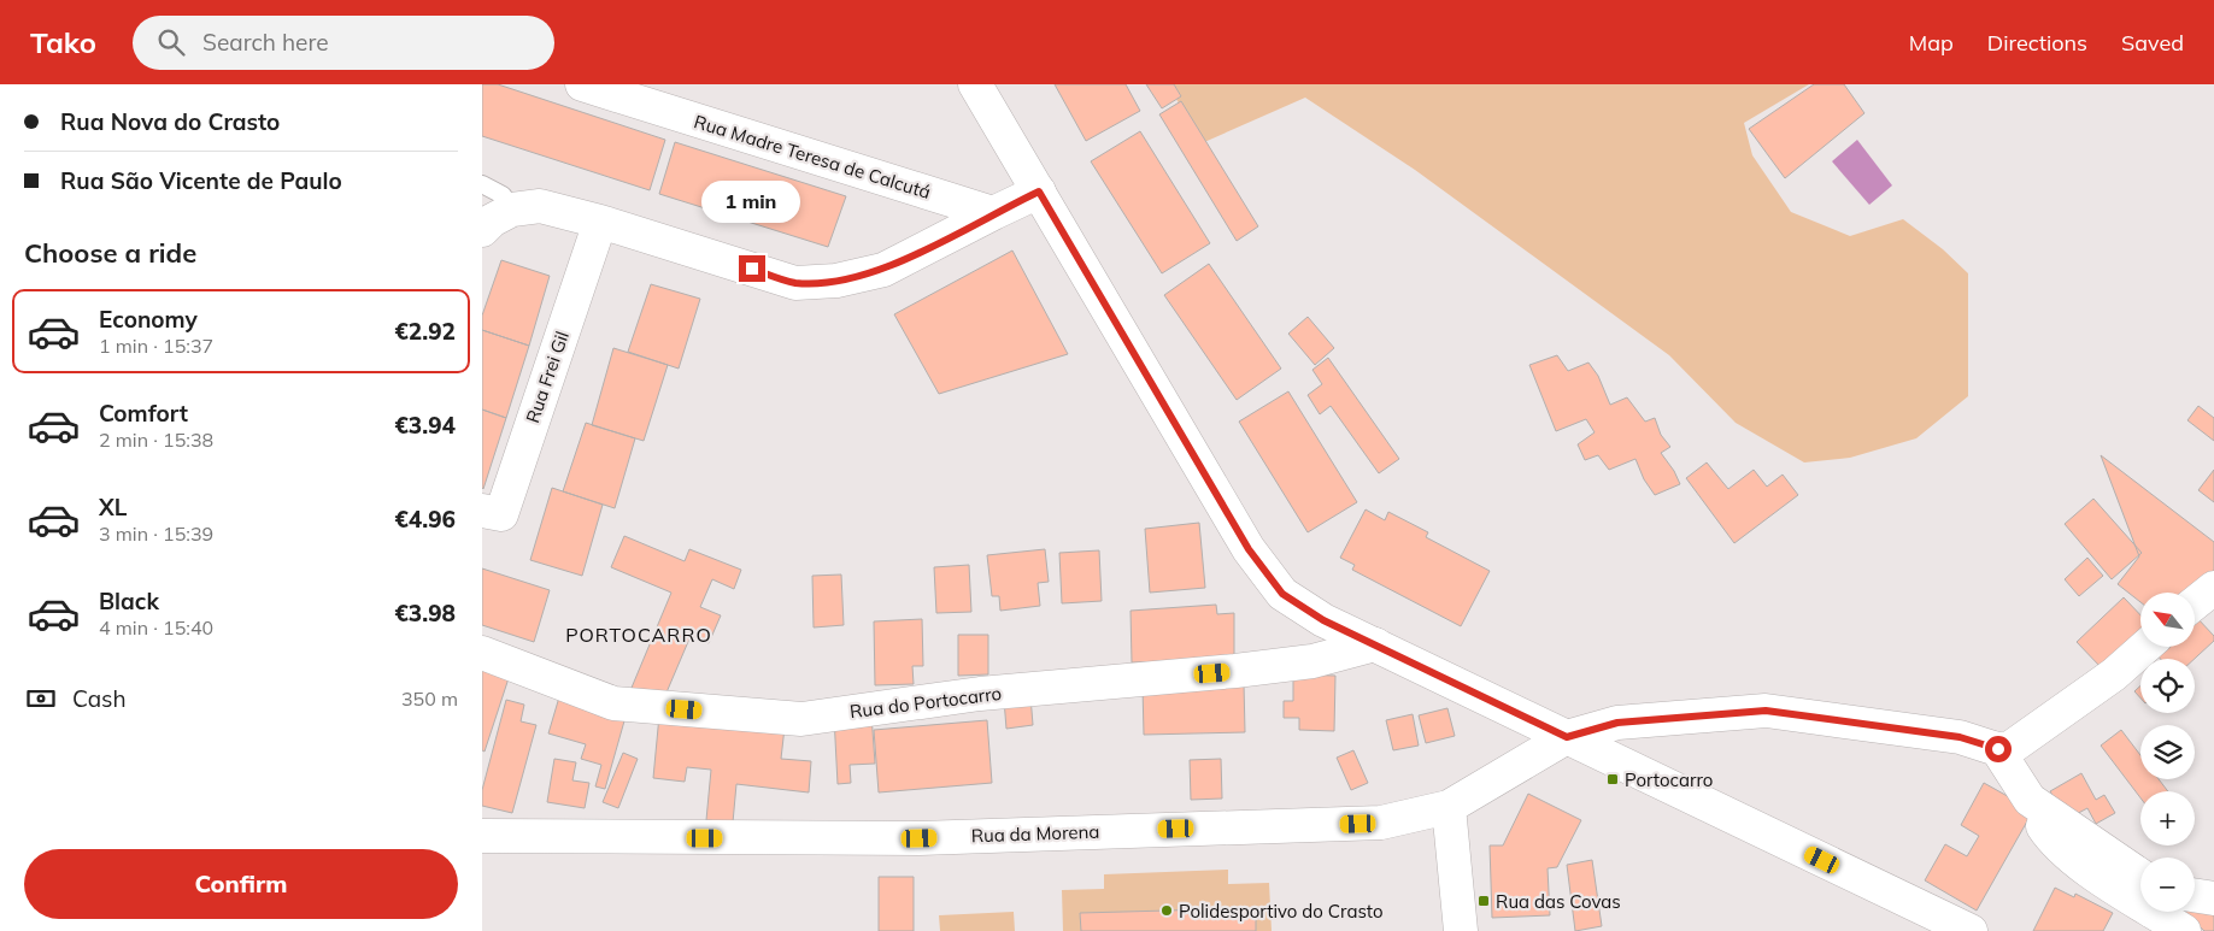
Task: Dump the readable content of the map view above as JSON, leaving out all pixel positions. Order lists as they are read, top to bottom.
{
  "streets": {
    "street": [
      "Rua Madre Teresa de Calcutá",
      "Rua Frei Gil",
      "Rua do Portocarro",
      "Rua da Morena"
    ]
  },
  "districts": ["PORTOCARRO"],
  "places": {
    "transit": ["Portocarro", "Rua das Covas"],
    "other": ["Polidesportivo do Crasto"]
  },
  "north": "top left",
  "page": {
    "header": "Tako",
    "search": "Search here",
    "nav": ["Map", "Directions", "Saved"],
    "banner": ["Rua Nova do Crasto", "Rua São Vicente de Paulo"],
    "bubble": "1 min",
    "heading": "Choose a ride",
    "list": [
      {
        "name": "Economy",
        "note": "1 min · 15:37",
        "value": "€2.92"
      },
      {
        "name": "Comfort",
        "note": "2 min · 15:38",
        "value": "€3.94"
      },
      {
        "name": "XL",
        "note": "3 min · 15:39",
        "value": "€4.96"
      },
      {
        "name": "Black",
        "note": "4 min · 15:40",
        "value": "€3.98"
      }
    ],
    "map_buttons": ["+", "−"],
    "pay": ["Cash", "350 m"],
    "buttons": "Confirm"
  }
}
